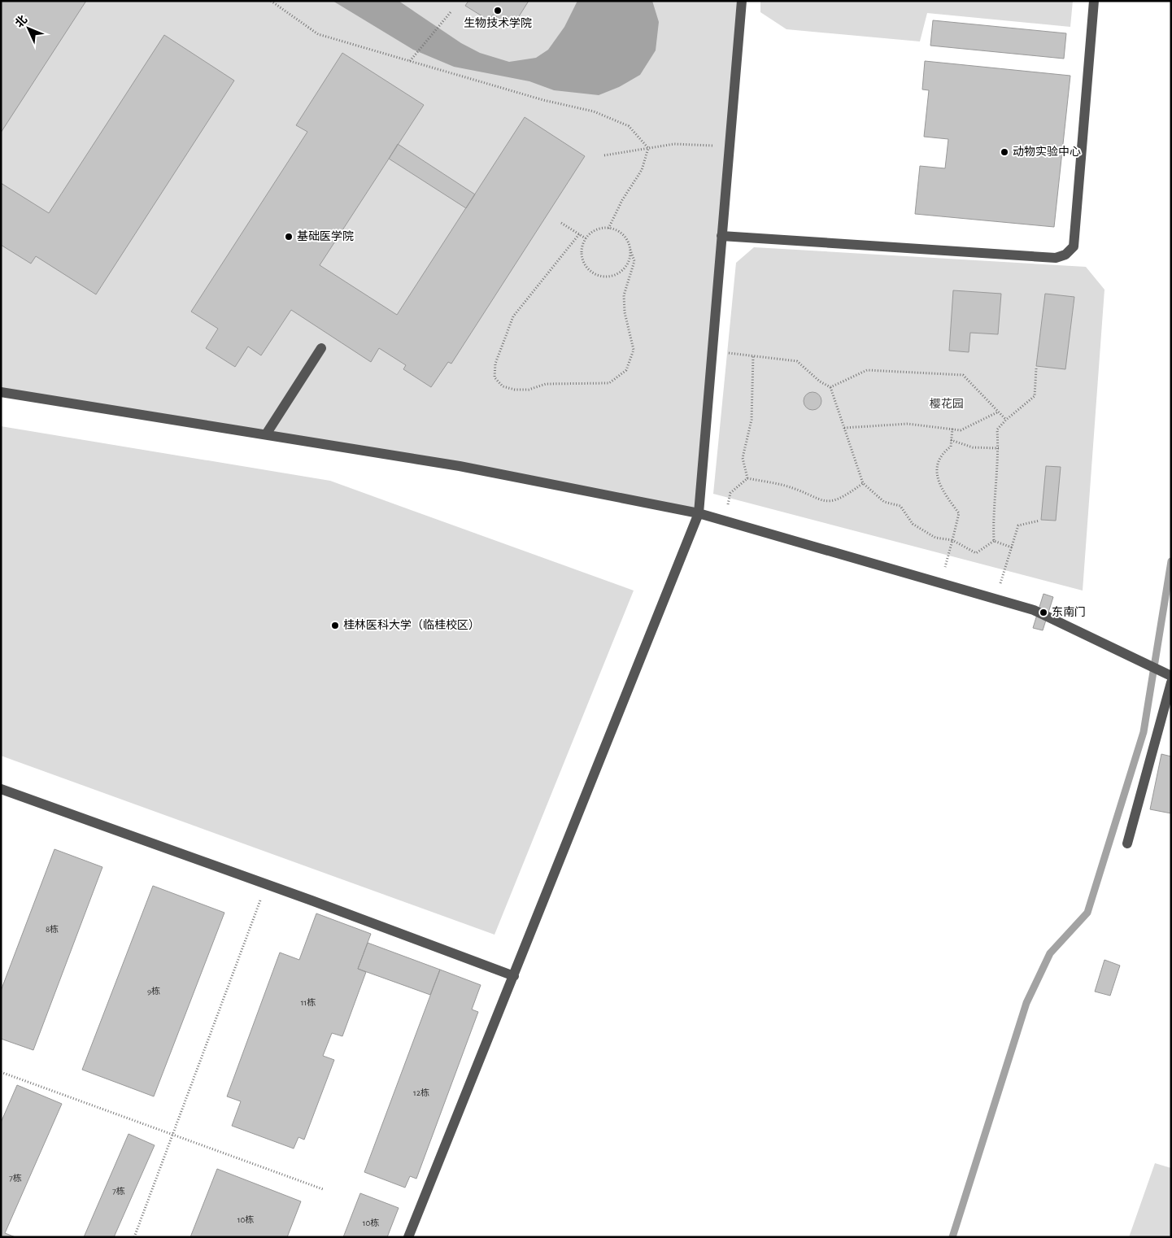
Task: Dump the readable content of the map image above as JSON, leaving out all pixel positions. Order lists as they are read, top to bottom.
{
  "parks": ["樱花园"],
  "places": [
    "生物技术学院",
    "动物实验中心",
    "基础医学院",
    "东南门",
    "桂林医科大学（临桂校区）"
  ],
  "house_numbers": [
    "8栋",
    "9栋",
    "11栋",
    "12栋",
    "7栋",
    "7栋",
    "10栋",
    "10栋"
  ],
  "north": "top left"
}
